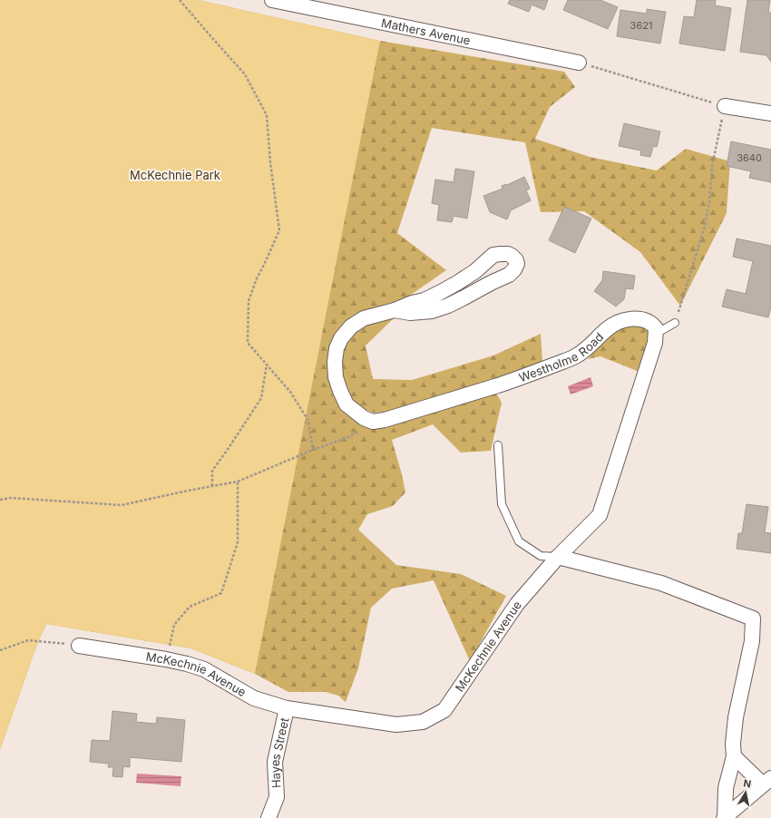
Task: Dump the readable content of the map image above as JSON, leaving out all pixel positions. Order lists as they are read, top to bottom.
{
  "streets": {
    "street": [
      "Mathers Avenue",
      "Westholme Road",
      "McKechnie Avenue",
      "Hayes Street"
    ]
  },
  "crossings": [
    ["McKechnie Avenue", "Hayes Street"]
  ],
  "parks": ["McKechnie Park"],
  "house_numbers": ["3621", "3640"],
  "north": "top"
}
